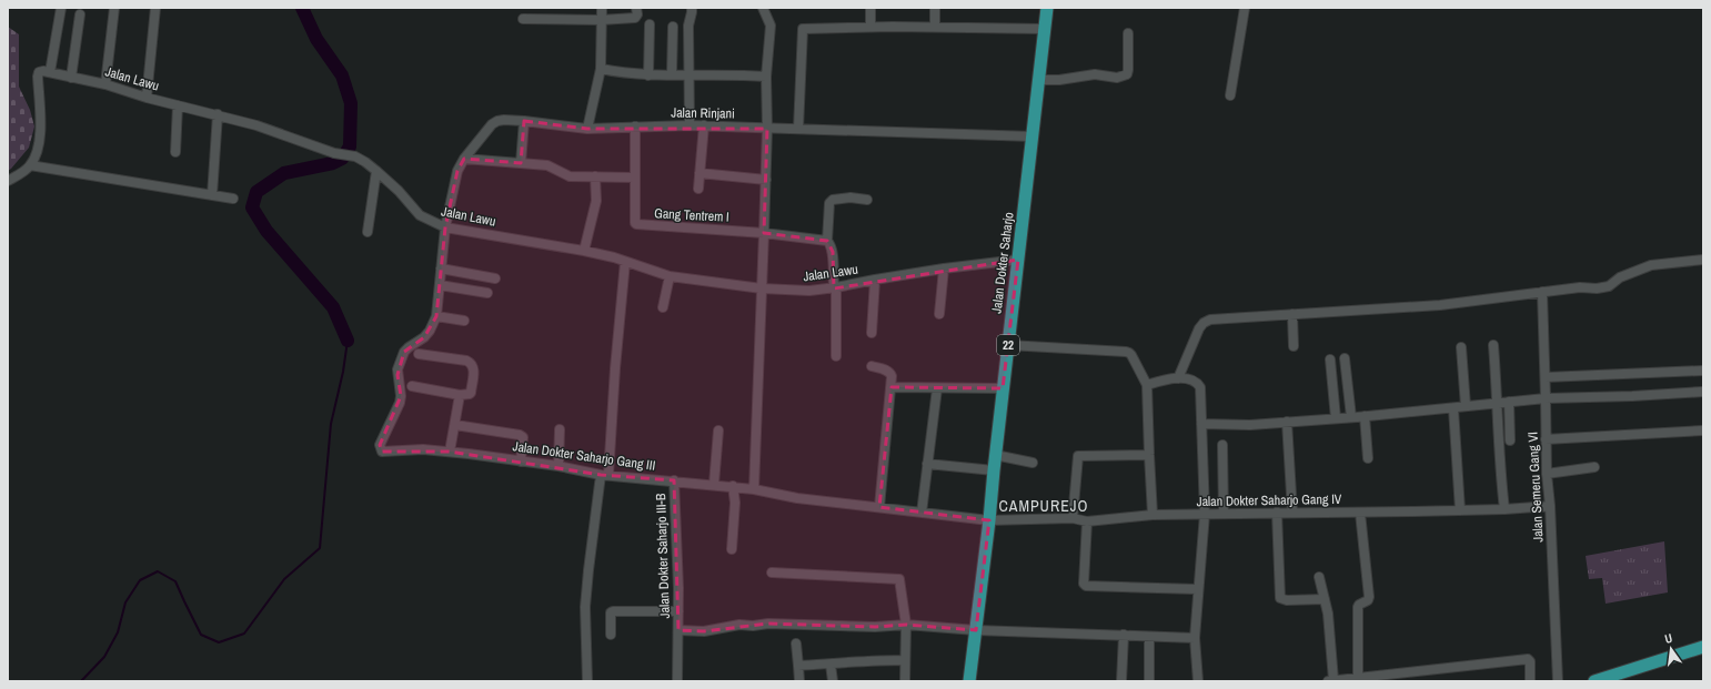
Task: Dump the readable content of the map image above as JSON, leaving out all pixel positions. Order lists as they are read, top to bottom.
{
  "streets": {
    "highway": ["Jalan Dokter Saharjo", "22"],
    "street": [
      "Jalan Lawu",
      "Jalan Rinjani",
      "Gang Tentrem I",
      "Jalan Dokter Saharjo Gang III",
      "Jalan Semeru Gang VI",
      "Jalan Dokter Saharjo Gang IV",
      "Jalan Dokter Saharjo III-B"
    ]
  },
  "crossings": [
    ["Jalan Lawu", "Jalan Rinjani"],
    ["Jalan Lawu", "Jalan Dokter Saharjo"],
    ["Jalan Rinjani", "Gang Tentrem I"],
    ["Jalan Rinjani", "Jalan Dokter Saharjo"],
    ["Jalan Rinjani", "Jalan Dokter Saharjo Gang III"],
    ["Jalan Dokter Saharjo", "Jalan Dokter Saharjo Gang III"],
    ["Jalan Dokter Saharjo", "Jalan Dokter Saharjo Gang IV"],
    ["Jalan Dokter Saharjo Gang III", "Jalan Dokter Saharjo Gang IV"],
    ["Jalan Dokter Saharjo Gang III", "Jalan Dokter Saharjo III-B"],
    ["Jalan Semeru Gang VI", "Jalan Dokter Saharjo Gang IV"]
  ],
  "districts": ["CAMPUREJO"],
  "north": "top"
}
